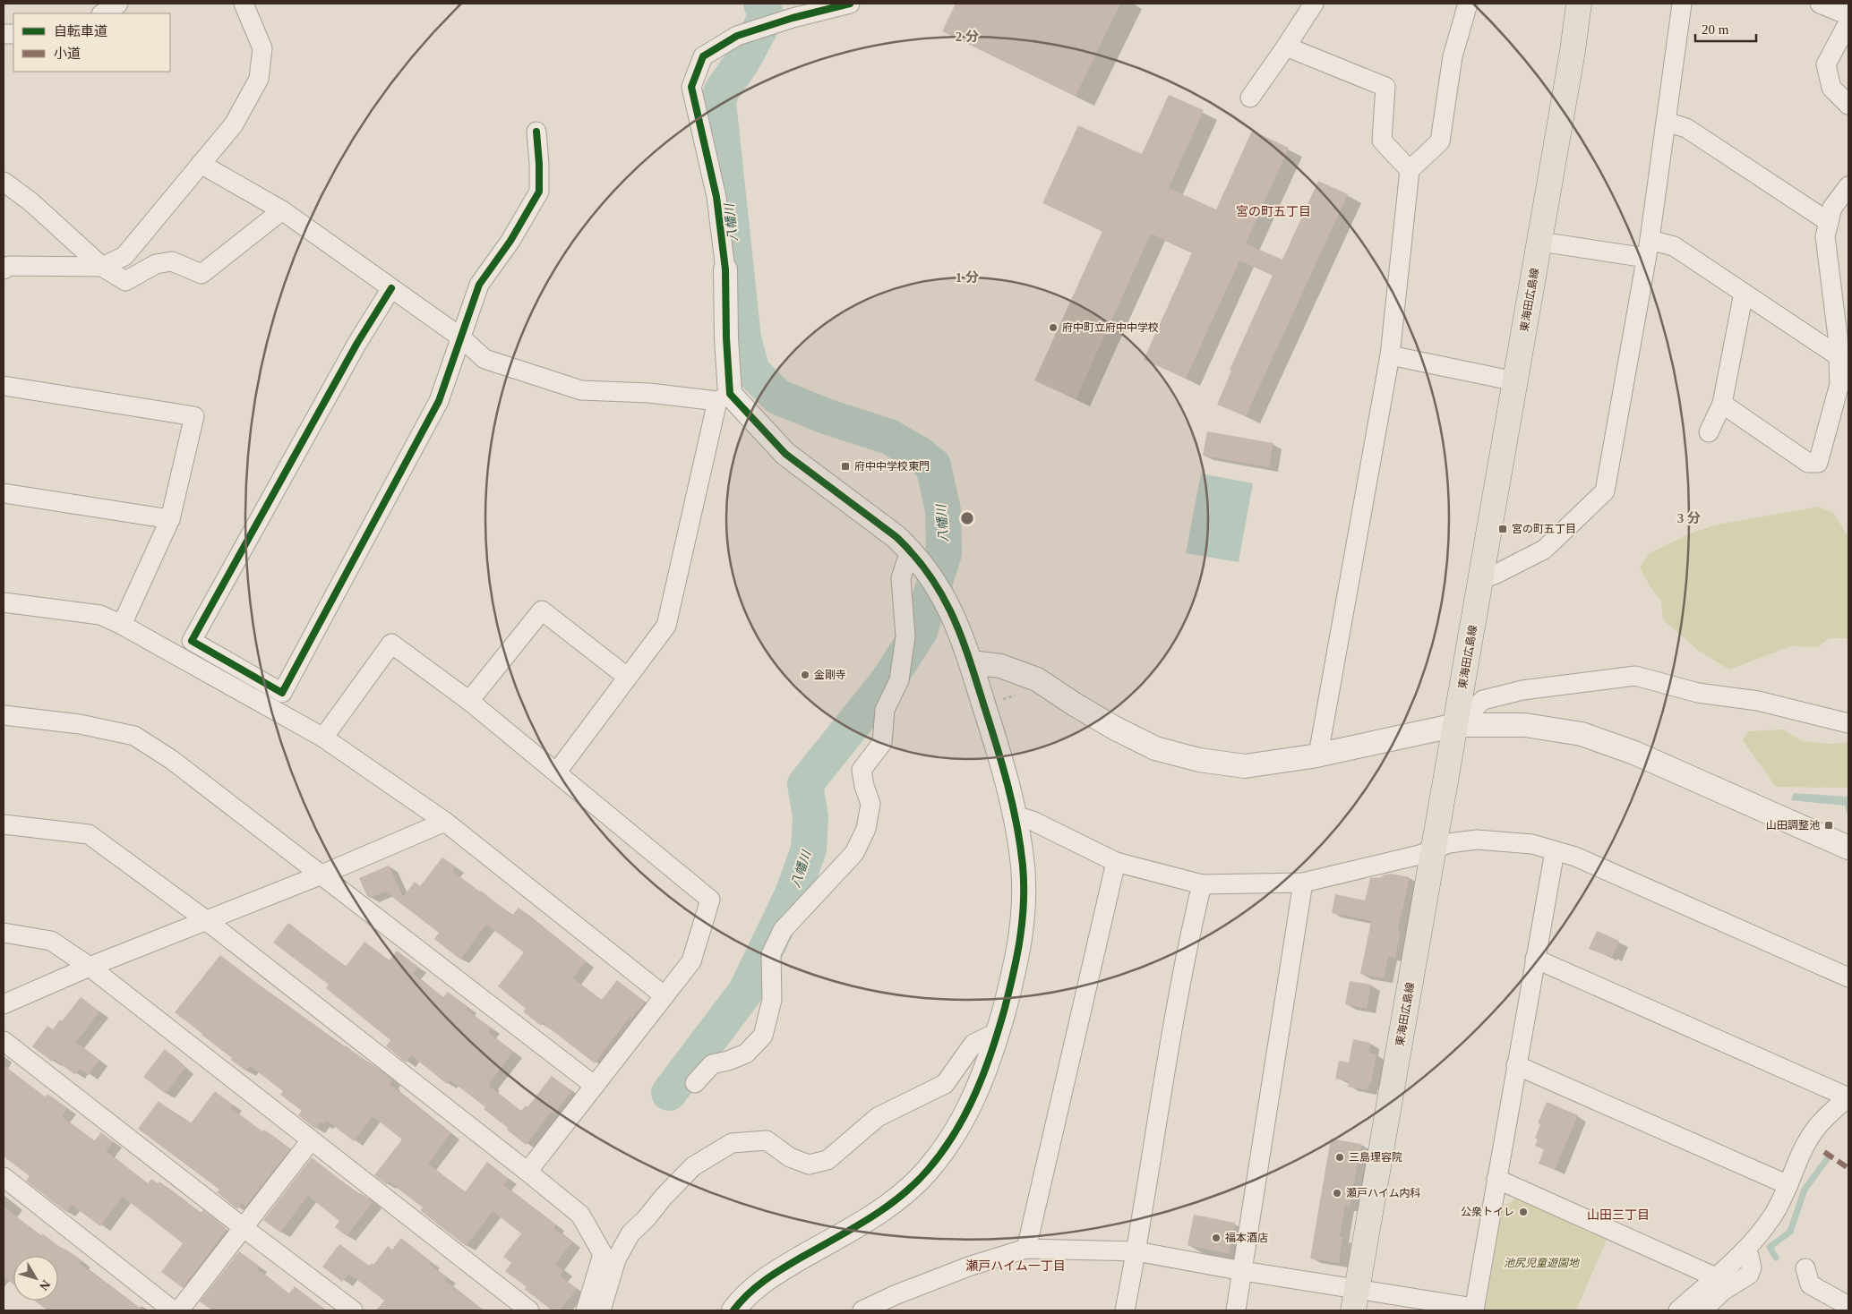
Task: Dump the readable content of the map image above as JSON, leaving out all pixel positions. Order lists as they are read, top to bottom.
{
  "streets": {
    "main road": ["東海田広島線"]
  },
  "districts": ["宮の町五丁目", "山田三丁目", "瀬戸ハイム一丁目"],
  "water": ["八幡川"],
  "parks": ["池尻児童遊園地"],
  "places": {
    "other": [
      "府中町立府中中学校",
      "金剛寺",
      "三島理容院",
      "瀬戸ハイム内科",
      "公衆トイレ",
      "福本酒店"
    ],
    "transit": ["府中中学校東門", "宮の町五丁目", "山田調整池"]
  },
  "legend": ["自転車道", "小道"],
  "scale_bar": "20 m",
  "north": "bottom right",
  "rings": ["2 分", "1 分", "3 分"]
}
